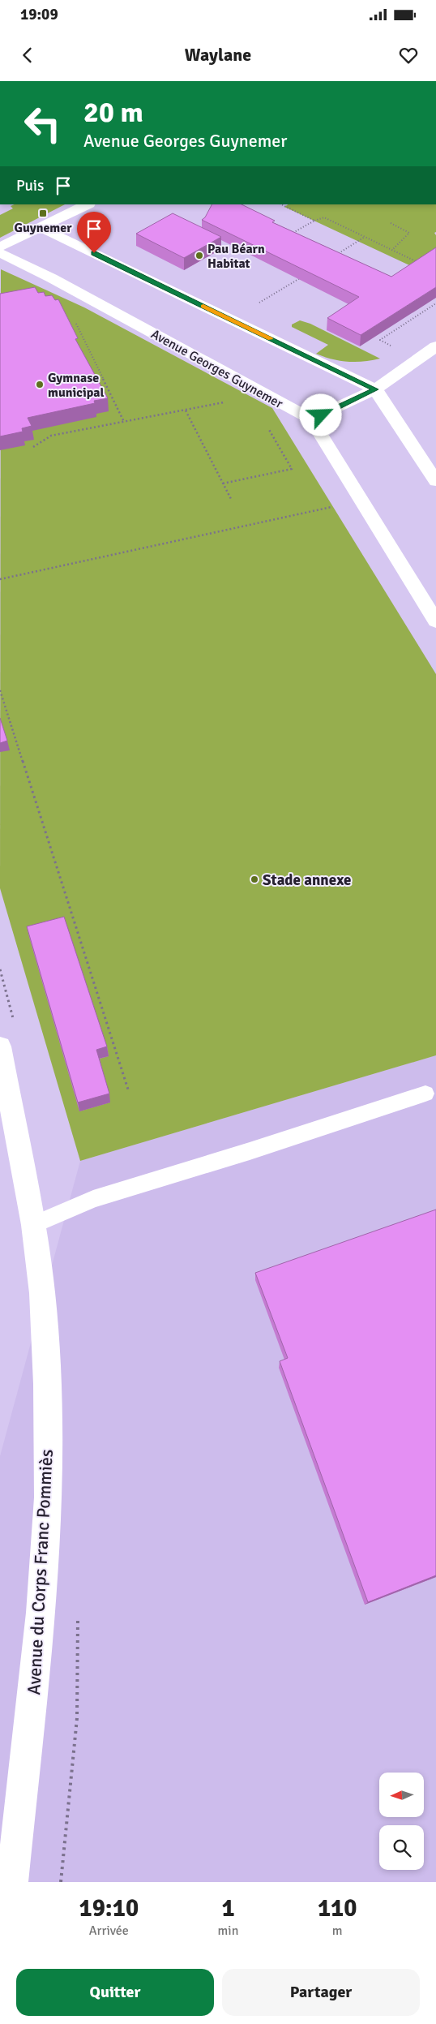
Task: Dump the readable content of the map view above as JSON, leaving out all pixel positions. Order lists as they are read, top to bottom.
{
  "streets": {
    "street": ["Avenue Georges Guynemer", "Avenue du Corps Franc Pommiès"]
  },
  "places": {
    "transit": ["Guynemer"],
    "other": ["Pau Béarn Habitat", "Gymnase municipal", "Stade annexe"]
  },
  "north": "left",
  "page": {
    "status": "19:09",
    "header": "Waylane",
    "turn": ["20 m", "Avenue Georges Guynemer"],
    "then": "Puis",
    "eta": [
      "19:10",
      "Arrivée",
      "1",
      "min",
      "110",
      "m"
    ],
    "buttons": ["Quitter", "Partager"]
  }
}
